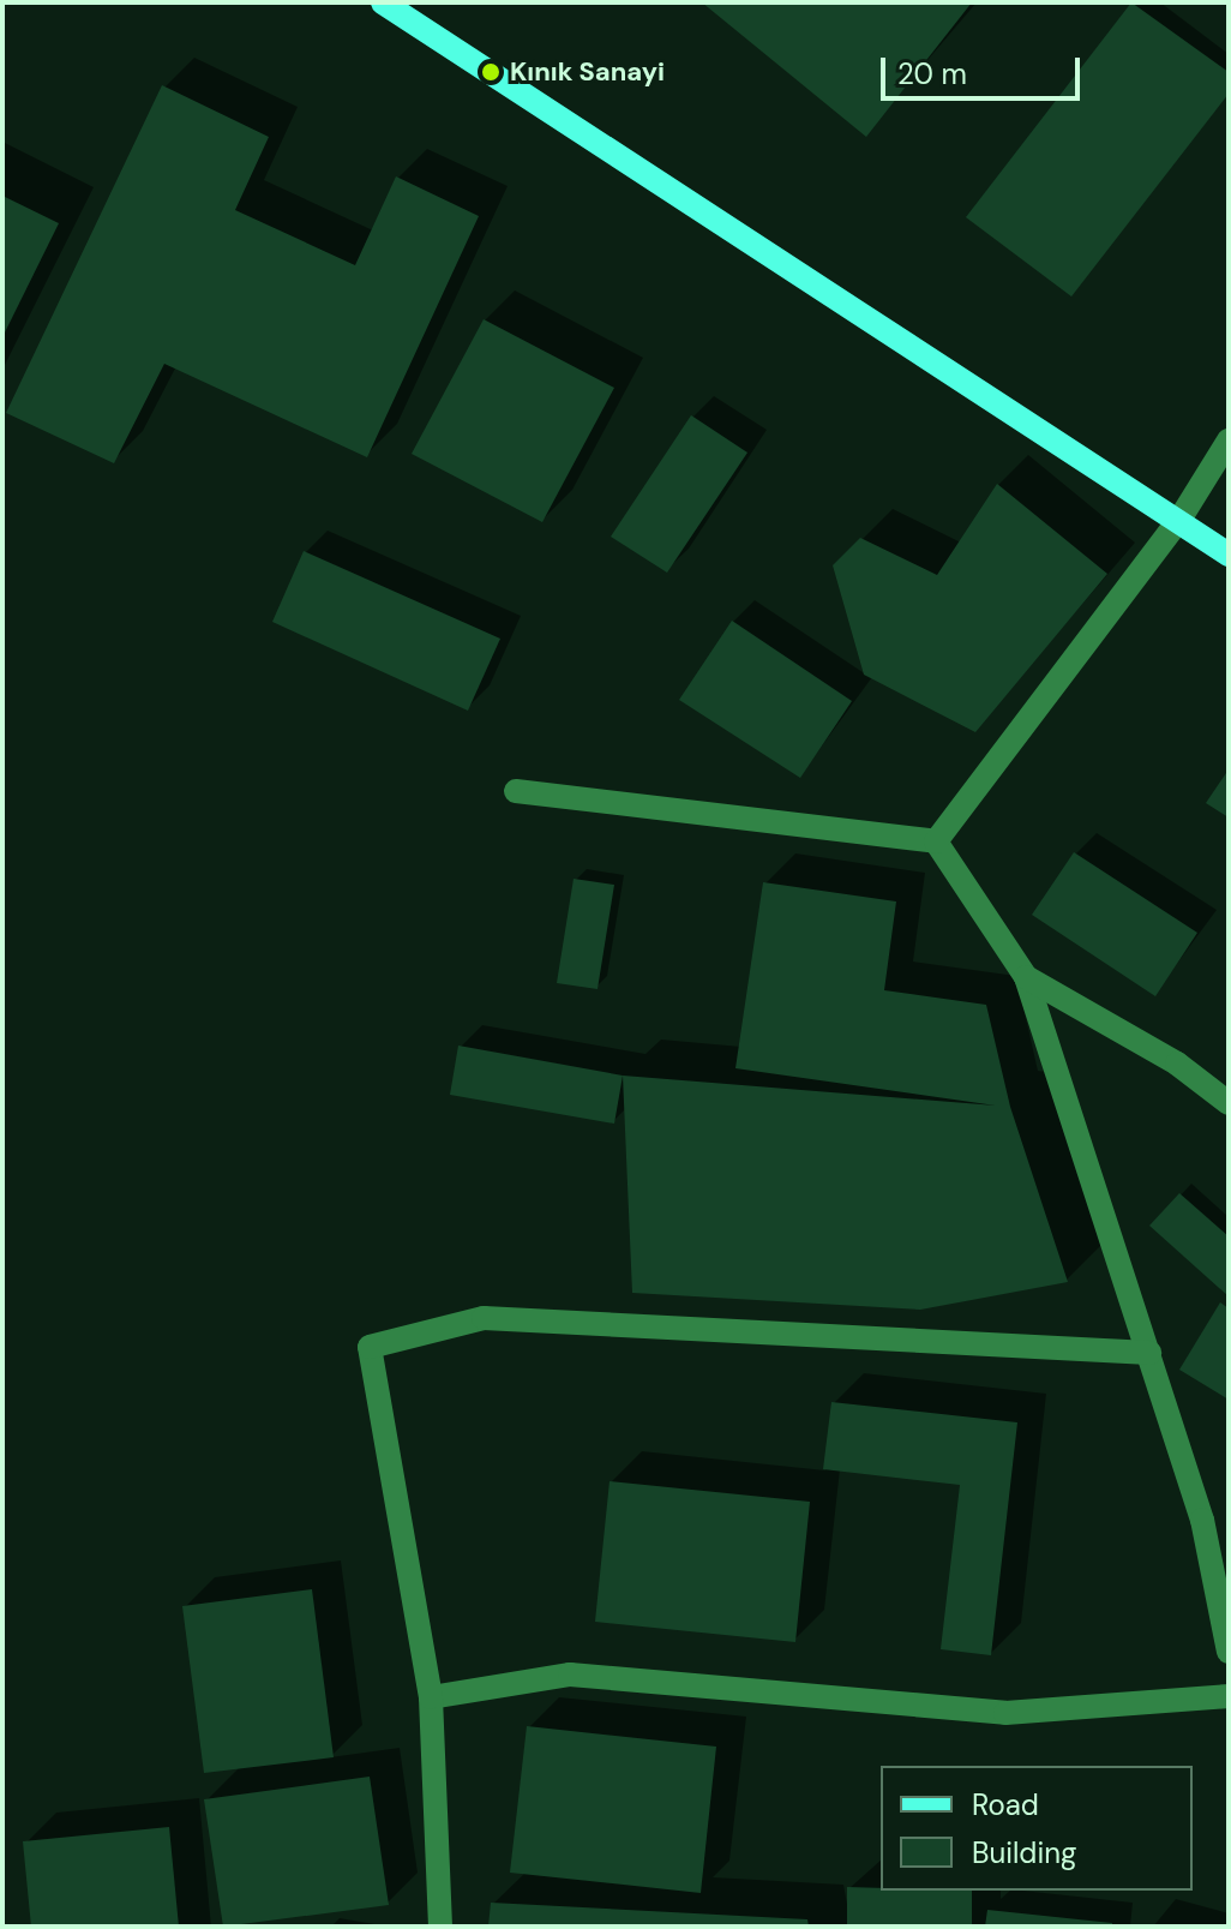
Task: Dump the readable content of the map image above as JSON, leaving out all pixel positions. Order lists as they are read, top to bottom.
{
  "places": ["Kınık Sanayi"],
  "legend": ["Road", "Building"],
  "scale_bar": "20 m"
}
